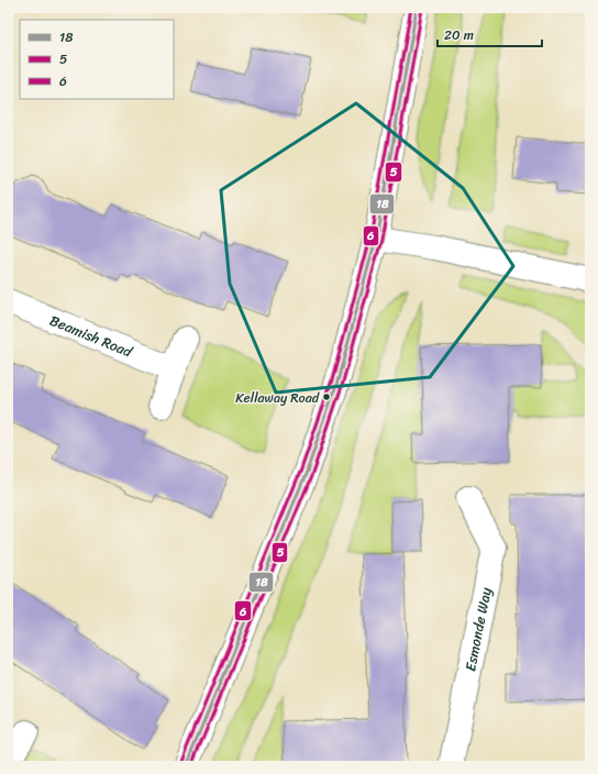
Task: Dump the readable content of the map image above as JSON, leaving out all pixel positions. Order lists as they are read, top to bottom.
{
  "streets": {
    "street": ["Beamish Road", "Esmonde Way"]
  },
  "places": ["Kellaway Road"],
  "lines": ["transit line 18", "transit line 6", "transit line 5"],
  "legend": ["18", "5", "6"],
  "scale_bar": "20 m"
}
